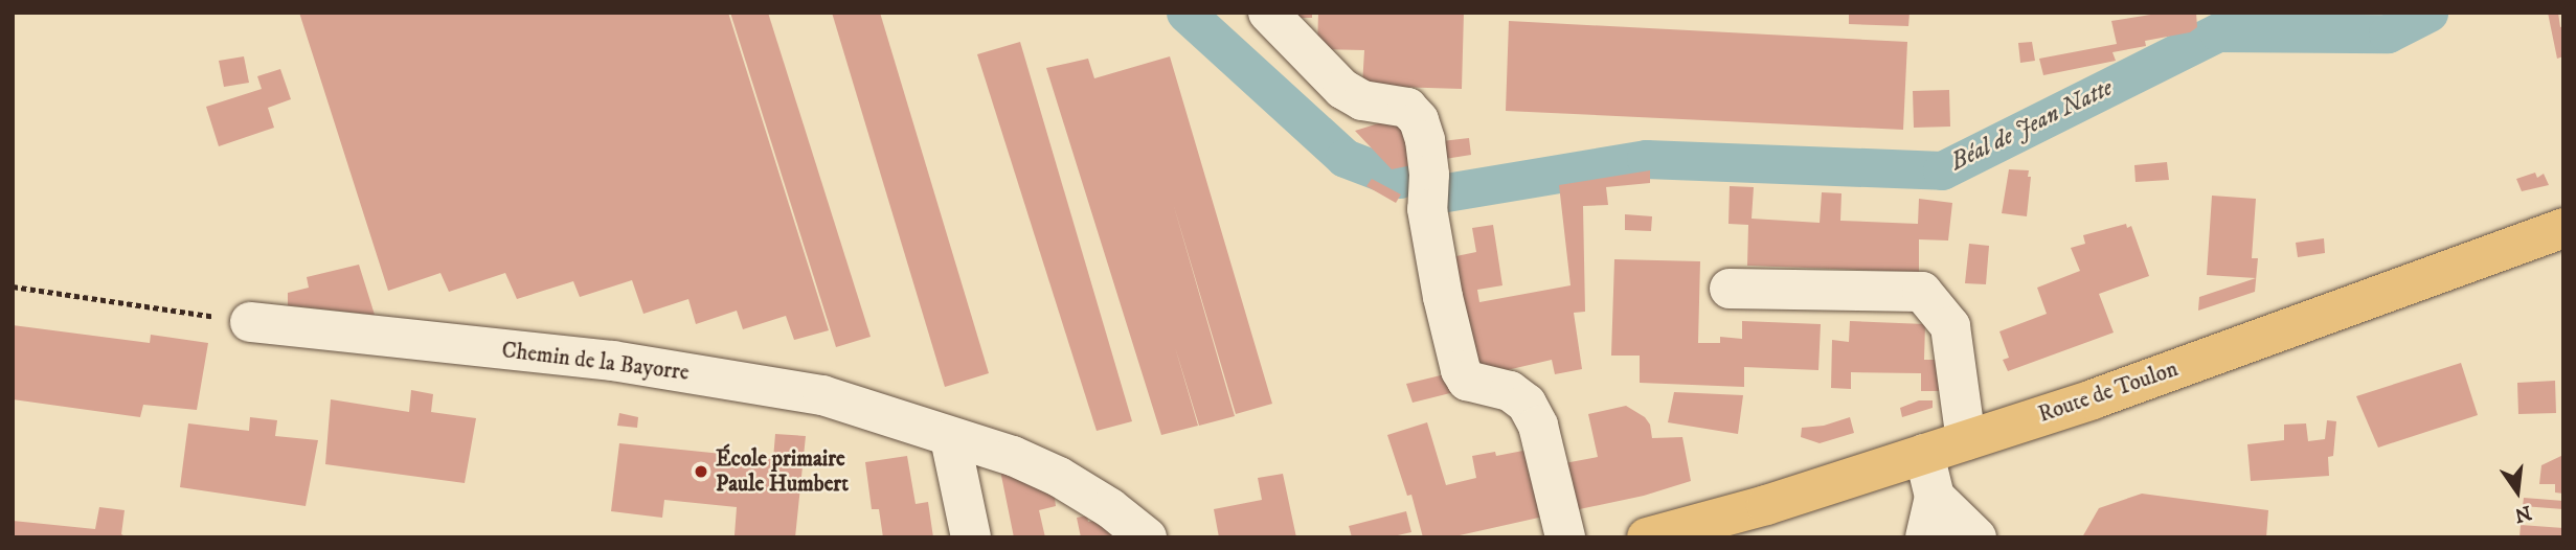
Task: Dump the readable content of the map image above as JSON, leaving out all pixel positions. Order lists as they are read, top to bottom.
{
  "streets": {
    "main road": ["Route de Toulon"],
    "street": ["Chemin de la Bayorre"]
  },
  "water": ["Béal de Jean Natte"],
  "places": ["École primaire Paule Humbert"],
  "north": "bottom"
}
